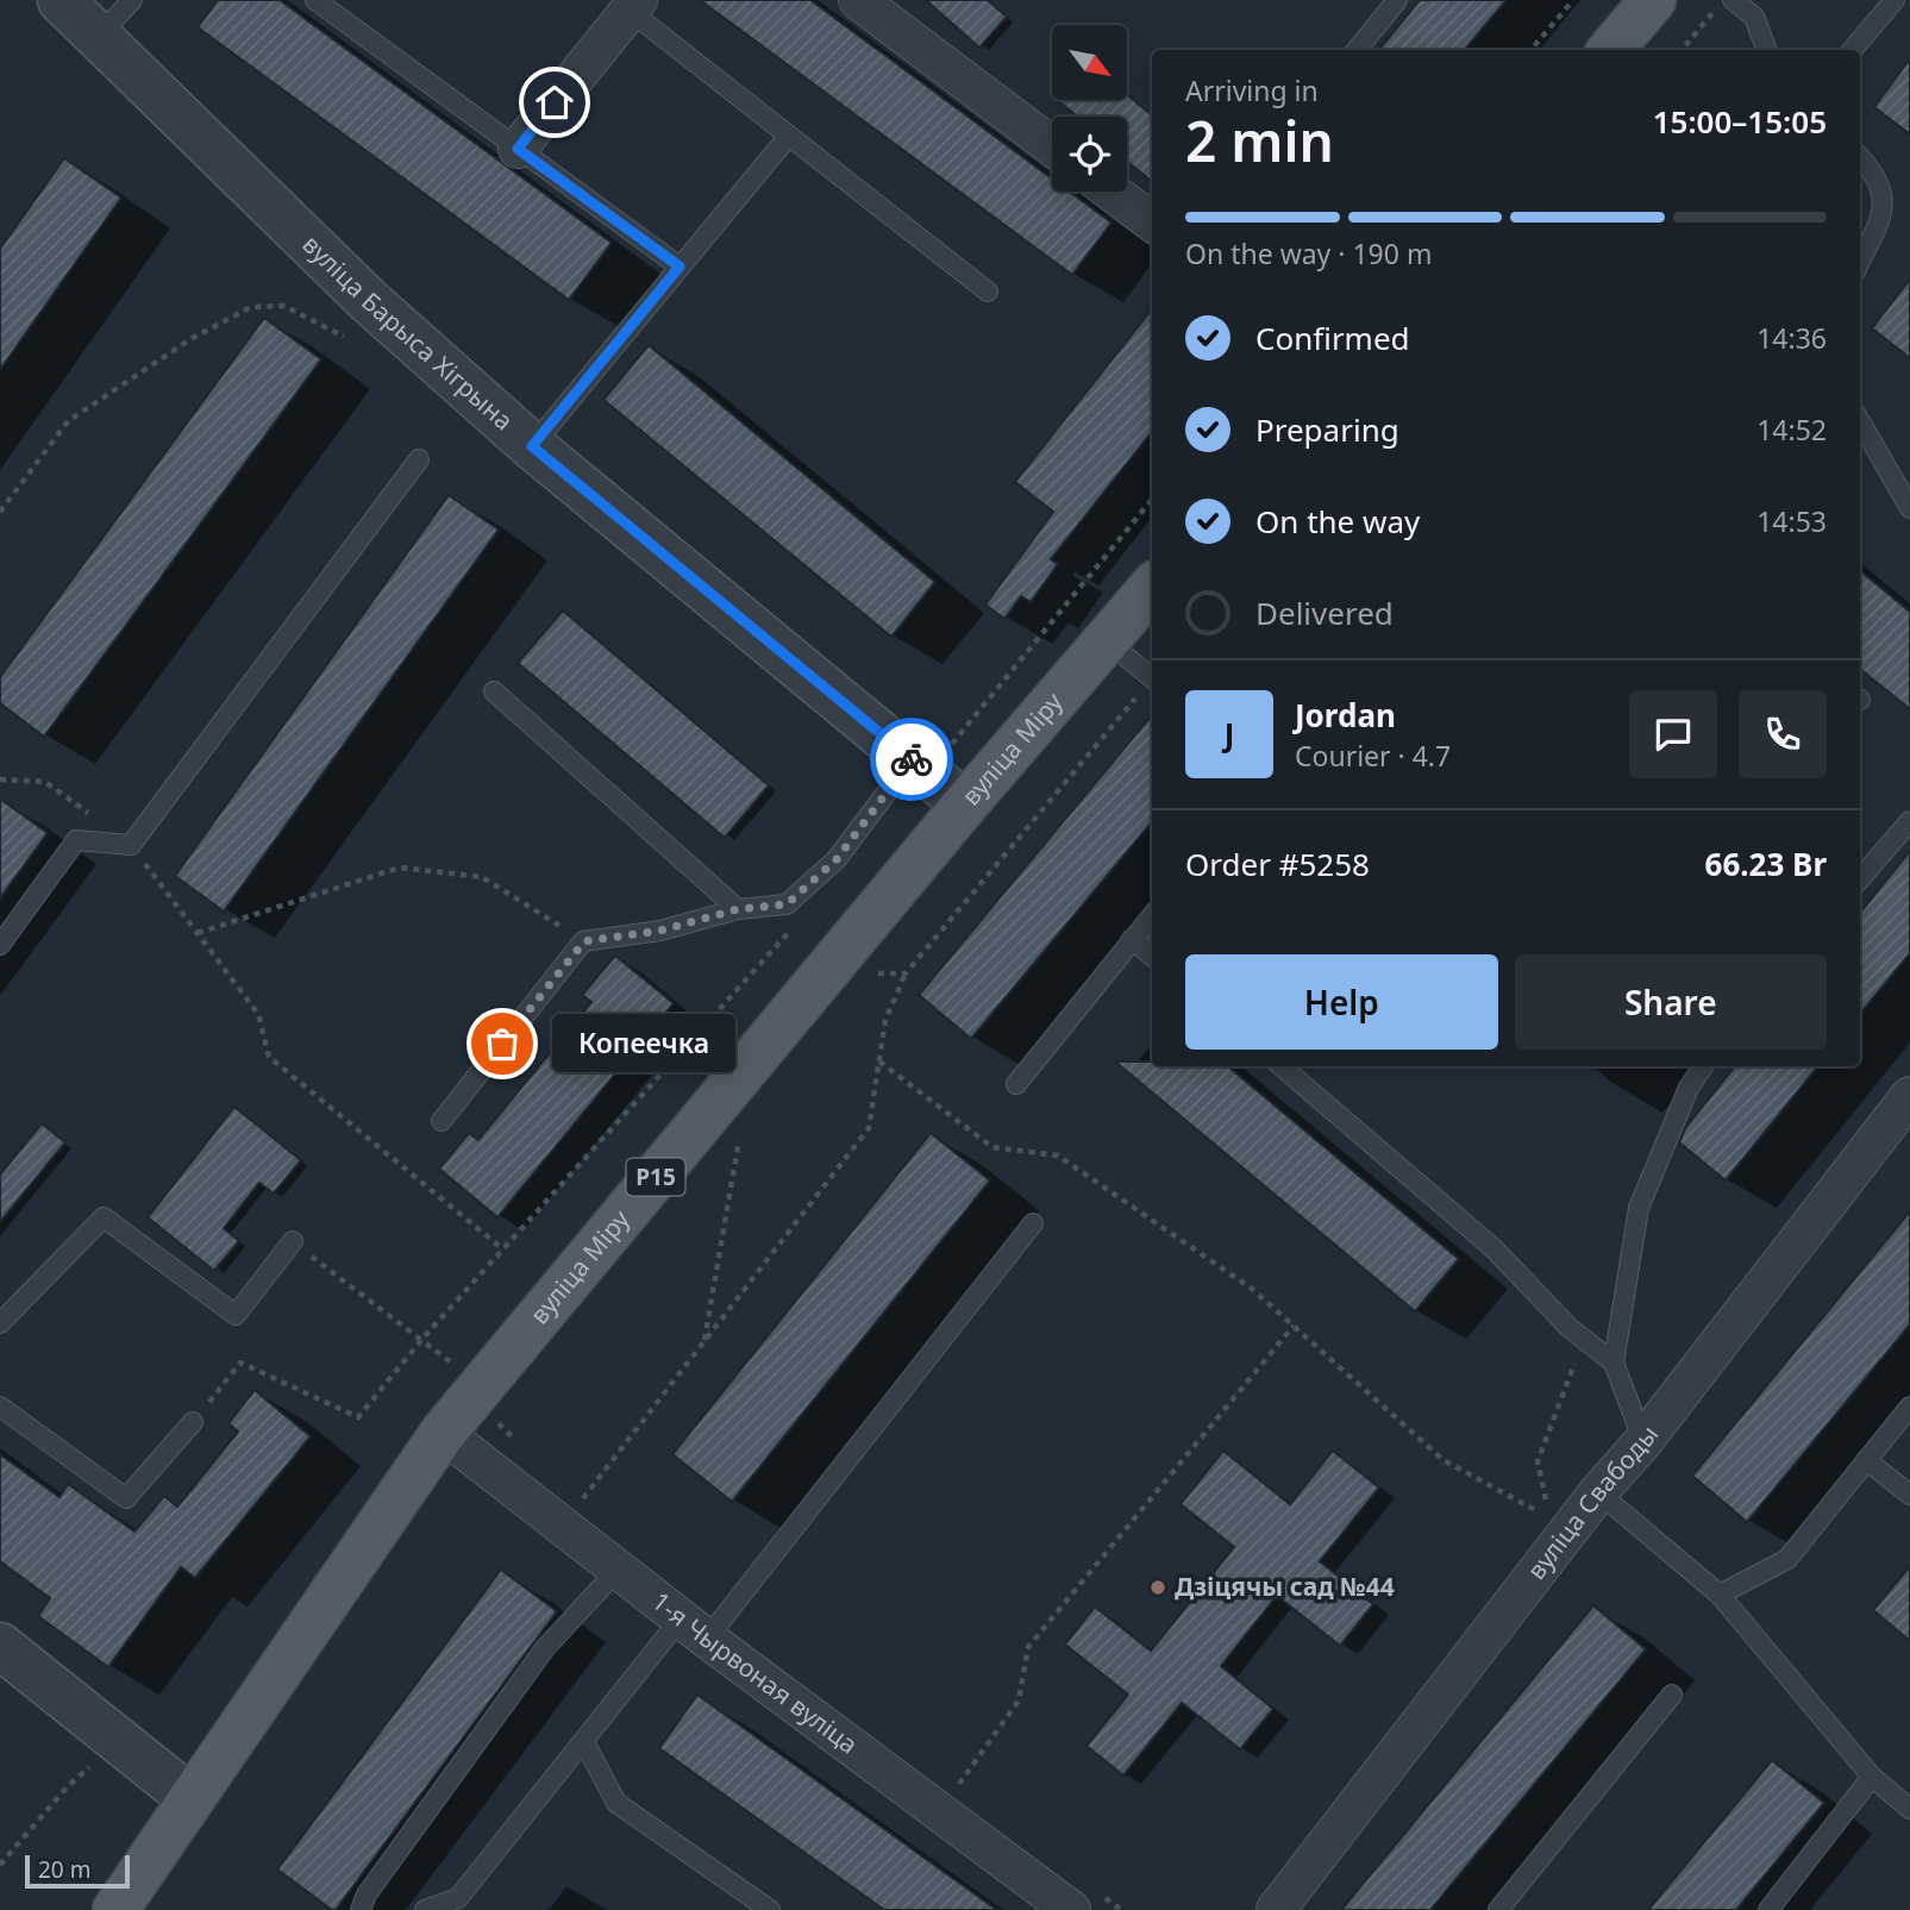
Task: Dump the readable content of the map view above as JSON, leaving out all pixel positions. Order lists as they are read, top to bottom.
{
  "streets": {
    "main road": ["вуліца Міру", "Р15"],
    "street": ["вуліца Барыса Хігрына", "вуліца Свабоды", "1-я Чырвоная вуліца"]
  },
  "crossings": [
    ["вуліца Барыса Хігрына", "вуліца Міру"],
    ["вуліца Міру", "1-я Чырвоная вуліца"]
  ],
  "places": ["Копеечка", "Дзіцячы сад №44"],
  "scale_bar": "20 m",
  "north": "bottom right",
  "page": {
    "heading": ["2 min", "Arriving in", "15:00–15:05"],
    "panel": [
      "Jordan",
      "Courier · 4.7",
      "Order #5258",
      "66.23 Br"
    ],
    "bar": "On the way · 190 m",
    "list": [
      ["Confirmed", "14:36"],
      ["Preparing", "14:52"],
      ["On the way", "14:53"],
      "Delivered"
    ],
    "round": "J",
    "buttons": ["Help", "Share"],
    "bubble": "Копеечка",
    "scale": "20 m"
  }
}
